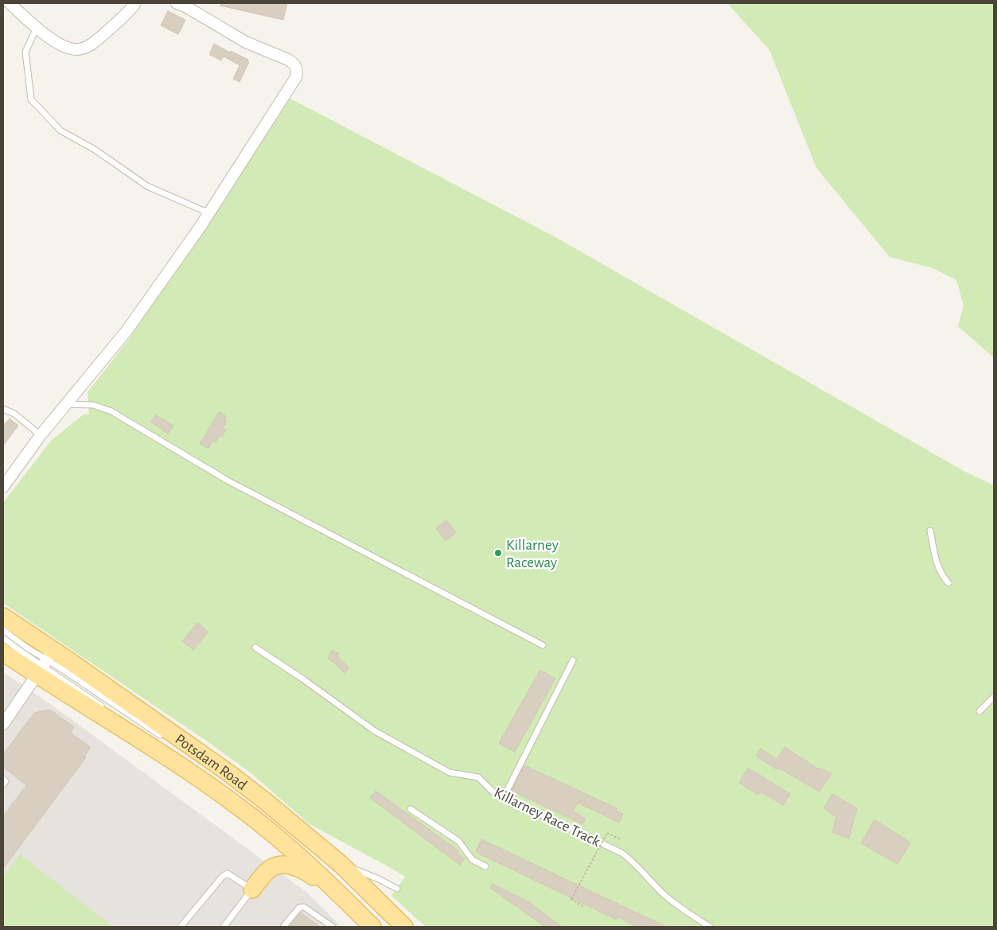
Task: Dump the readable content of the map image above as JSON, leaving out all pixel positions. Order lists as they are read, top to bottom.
{
  "streets": {
    "main road": ["Potsdam Road"],
    "lane": ["Killarney Race Track"]
  },
  "places": ["Killarney Raceway"]
}
